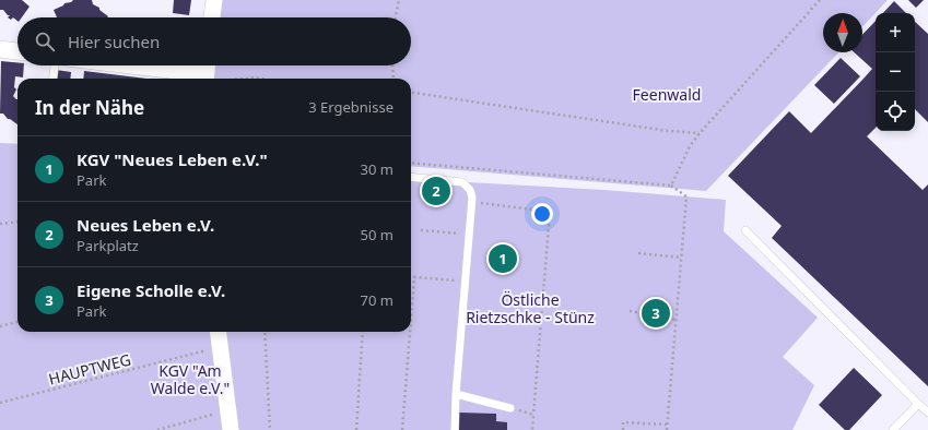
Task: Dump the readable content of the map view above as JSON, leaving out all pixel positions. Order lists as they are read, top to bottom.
{
  "streets": {
    "path": ["HAUPTWEG"]
  },
  "parks": ["Feenwald", "Östliche Rietzschke - Stünz", "KGV \"Am Walde e.V.\""],
  "north": "top",
  "page": {
    "map_buttons": ["+", "−"],
    "search": "Hier suchen",
    "heading": ["In der Nähe", "3 Ergebnisse"],
    "list": [
      {
        "mark": "1",
        "name": "KGV \"Neues Leben e.V.\"",
        "note": "Park",
        "value": "30 m"
      },
      {
        "mark": "2",
        "name": "Neues Leben e.V.",
        "note": "Parkplatz",
        "value": "50 m"
      },
      {
        "mark": "3",
        "name": "Eigene Scholle e.V.",
        "note": "Park",
        "value": "70 m"
      }
    ],
    "pins": ["2", "1", "3"]
  }
}
